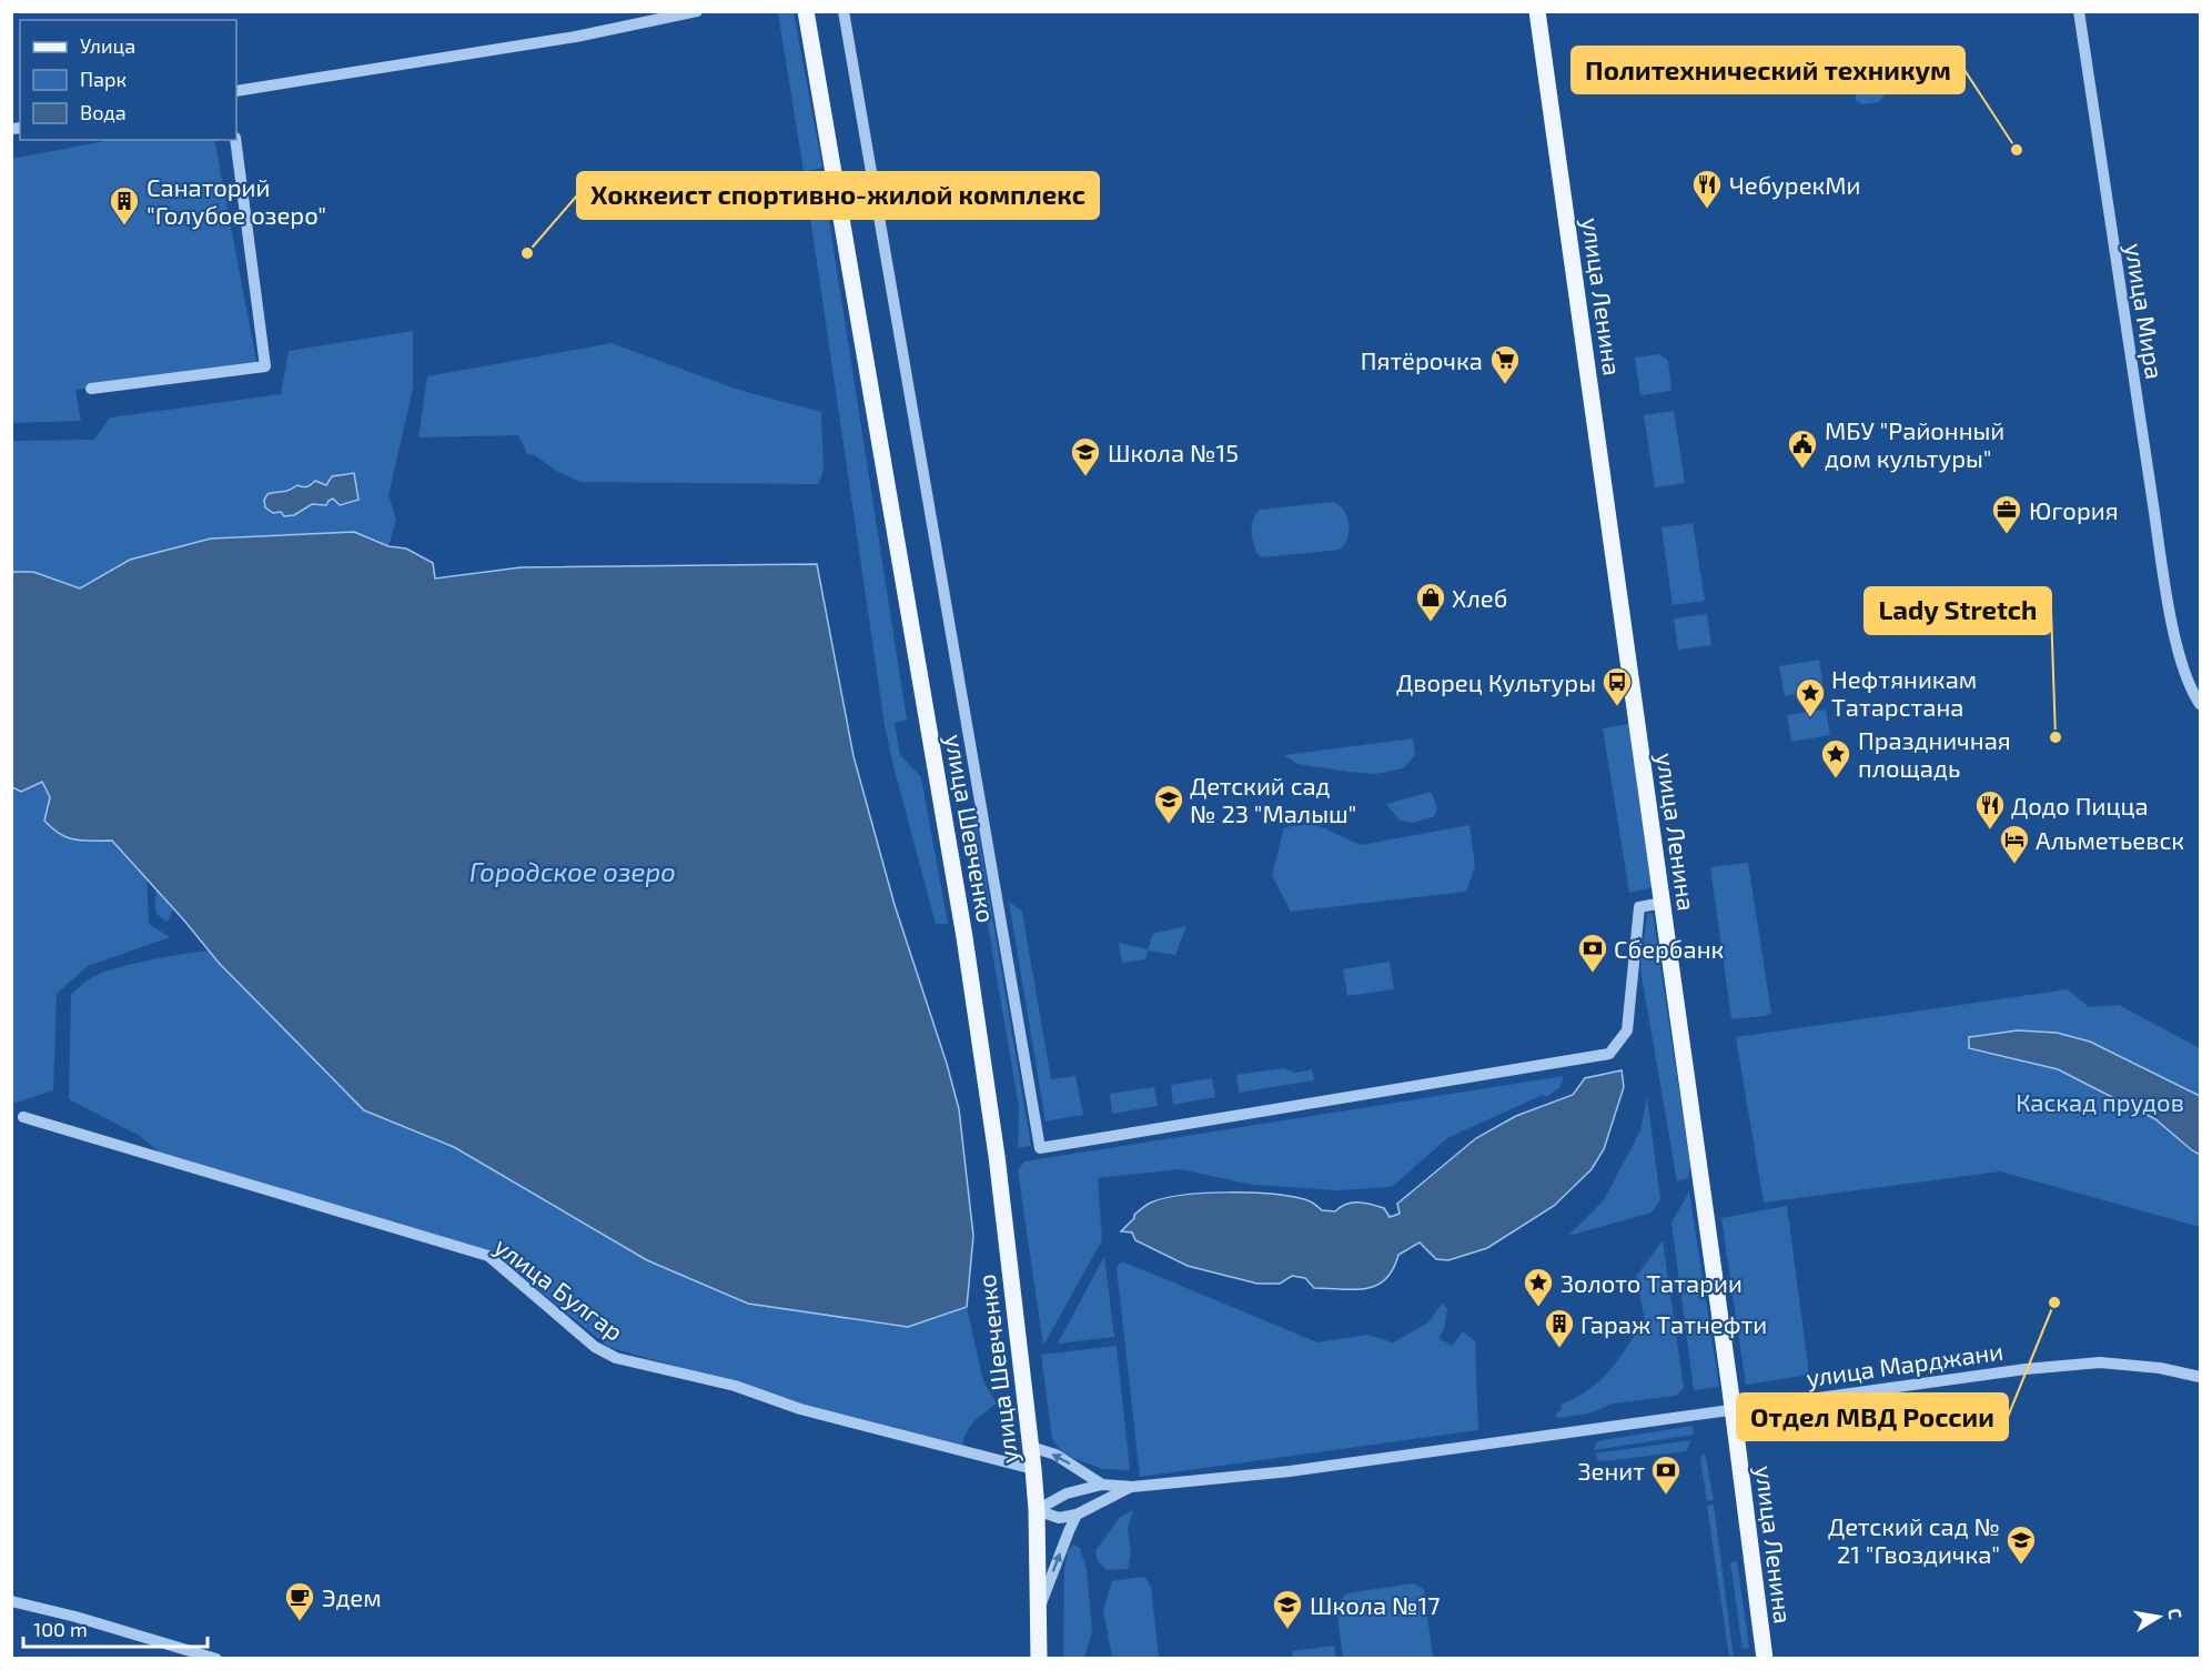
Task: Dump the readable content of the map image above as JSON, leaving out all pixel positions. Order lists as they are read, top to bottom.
{
  "streets": {
    "main road": ["улица Ленина", "улица Шевченко"],
    "street": ["улица Мира", "улица Булгар", "улица Марджани"]
  },
  "crossings": [
    ["улица Ленина", "улица Марджани"],
    ["улица Шевченко", "улица Булгар"]
  ],
  "water": ["Городское озеро"],
  "parks": ["Каскад прудов"],
  "places": {
    "other": [
      "Политехнический техникум",
      "Хоккеист спортивно-жилой комплекс",
      "Lady Stretch",
      "Отдел МВД России"
    ],
    "restaurant": ["ЧебурекМи", "Додо Пицца"],
    "building": ["Санаторий \"Голубое озеро\"", "Гараж Татнефти"],
    "supermarket": ["Пятёрочка"],
    "public building": ["МБУ \"Районный дом культуры\""],
    "school or university": [
      "Школа №15",
      "Детский сад № 23 \"Малыш\"",
      "Детский сад № 21 \"Гвоздичка\"",
      "Школа №17"
    ],
    "office": ["Югория"],
    "shop": ["Хлеб"],
    "bus stop": ["Дворец Культуры"],
    "place": ["Нефтяникам Татарстана", "Праздничная площадь", "Золото Татарии"],
    "hotel": ["Альметьевск"],
    "bank": ["Сбербанк", "Зенит"],
    "cafe": ["Эдем"]
  },
  "legend": ["Улица", "Парк", "Вода"],
  "scale_bar": "100 m",
  "north": "right"
}
